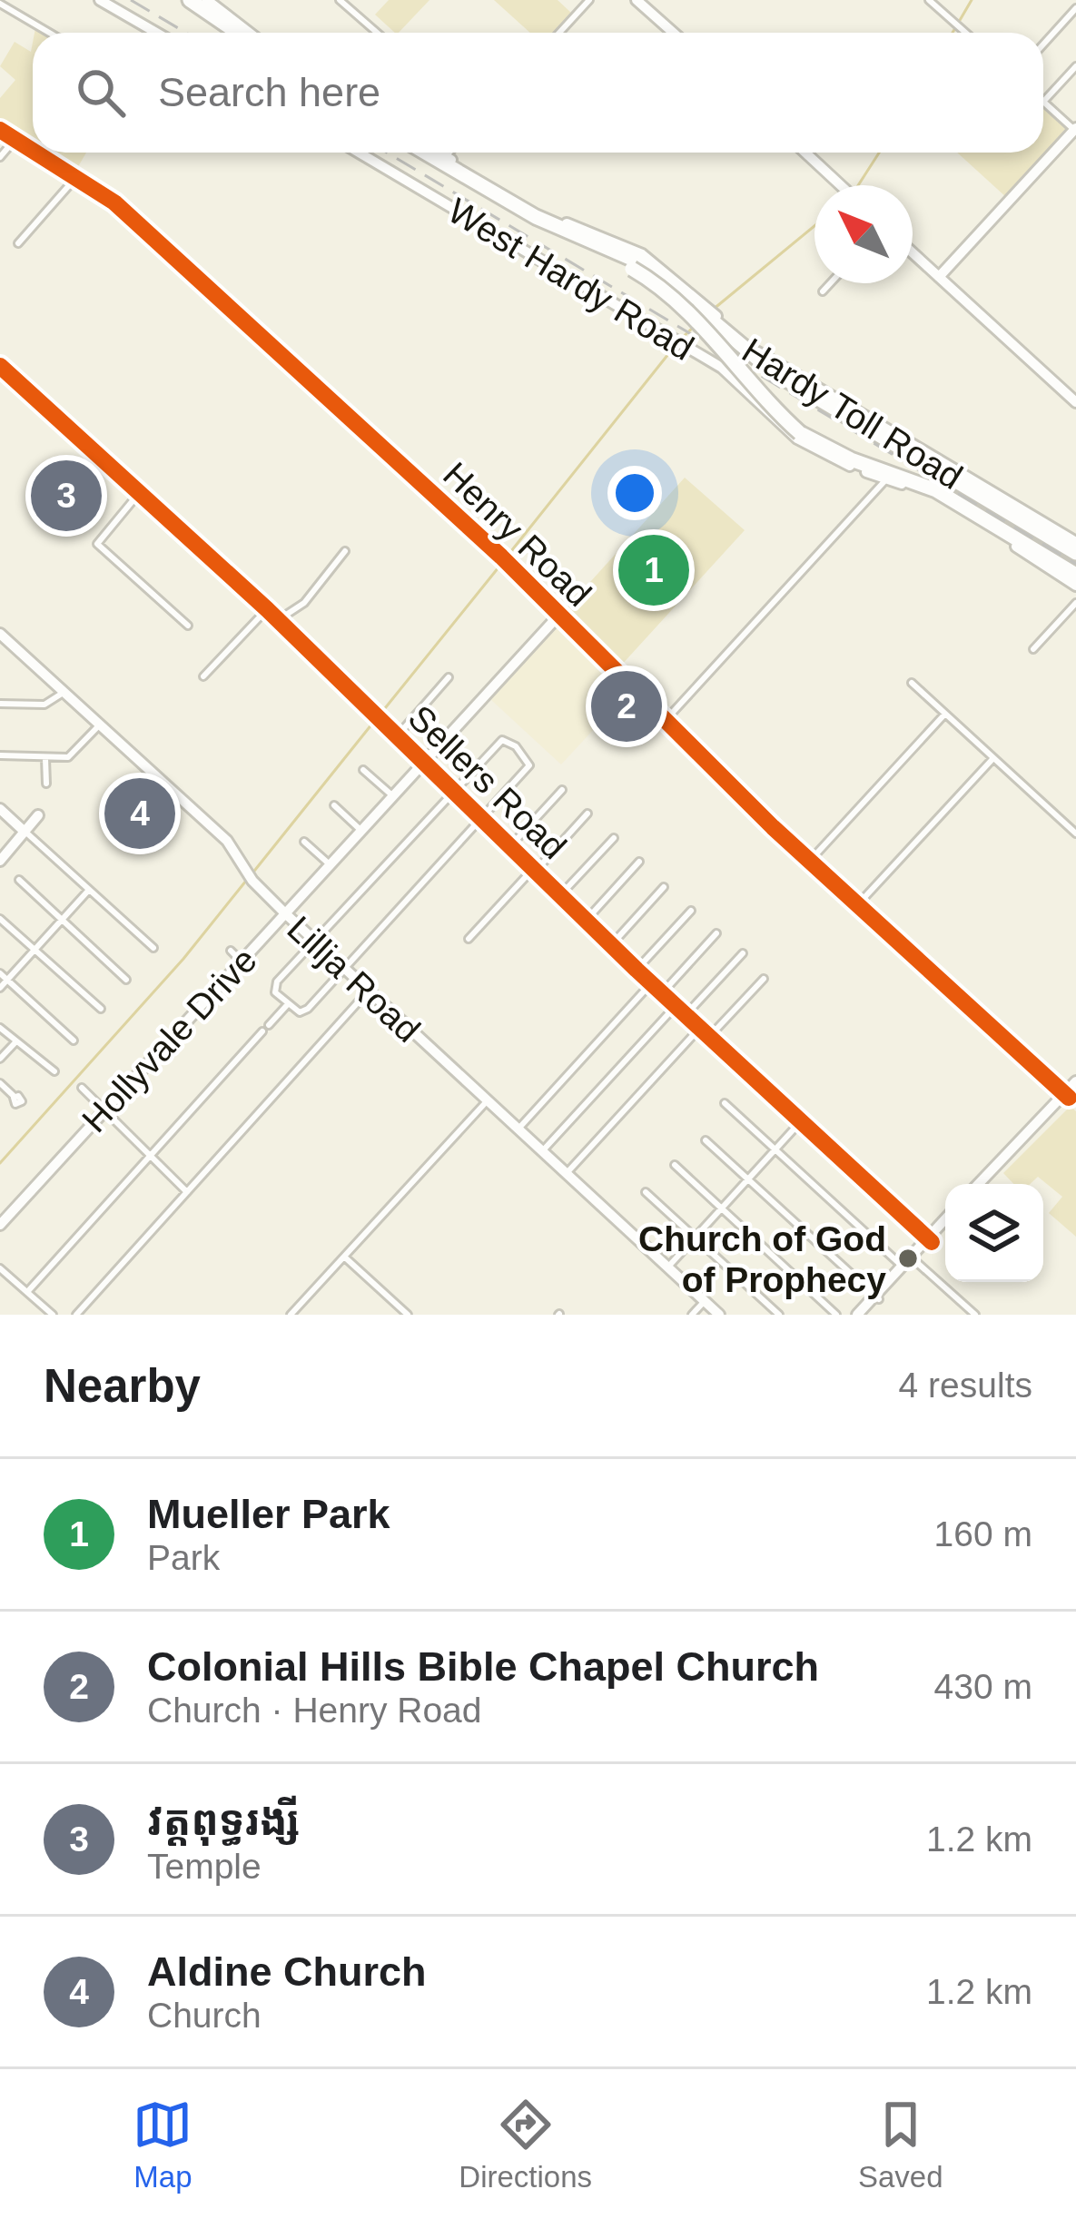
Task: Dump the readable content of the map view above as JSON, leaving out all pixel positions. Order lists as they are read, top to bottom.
{
  "streets": {
    "highway": ["Hardy Toll Road"],
    "street": [
      "West Hardy Road",
      "Henry Road",
      "Sellers Road",
      "Lillja Road",
      "Hollyvale Drive"
    ]
  },
  "crossings": [
    ["West Hardy Road", "Hardy Toll Road"],
    ["Henry Road", "Hollyvale Drive"],
    ["Sellers Road", "Hollyvale Drive"],
    ["Lillja Road", "Hollyvale Drive"]
  ],
  "places": ["Church of God of Prophecy"],
  "north": "top left",
  "page": {
    "search": "Search here",
    "pins": [
      "3",
      "1",
      "2",
      "4"
    ],
    "heading": ["Nearby", "4 results"],
    "list": [
      {
        "mark": "1",
        "name": "Mueller Park",
        "note": "Park",
        "value": "160 m"
      },
      {
        "mark": "2",
        "name": "Colonial Hills Bible Chapel Church",
        "note": "Church · Henry Road",
        "value": "430 m"
      },
      {
        "mark": "3",
        "name": "វត្តពុទ្ធរង្សី",
        "note": "Temple",
        "value": "1.2 km"
      },
      {
        "mark": "4",
        "name": "Aldine Church",
        "note": "Church",
        "value": "1.2 km"
      }
    ],
    "nav": ["Map", "Directions", "Saved"]
  }
}
